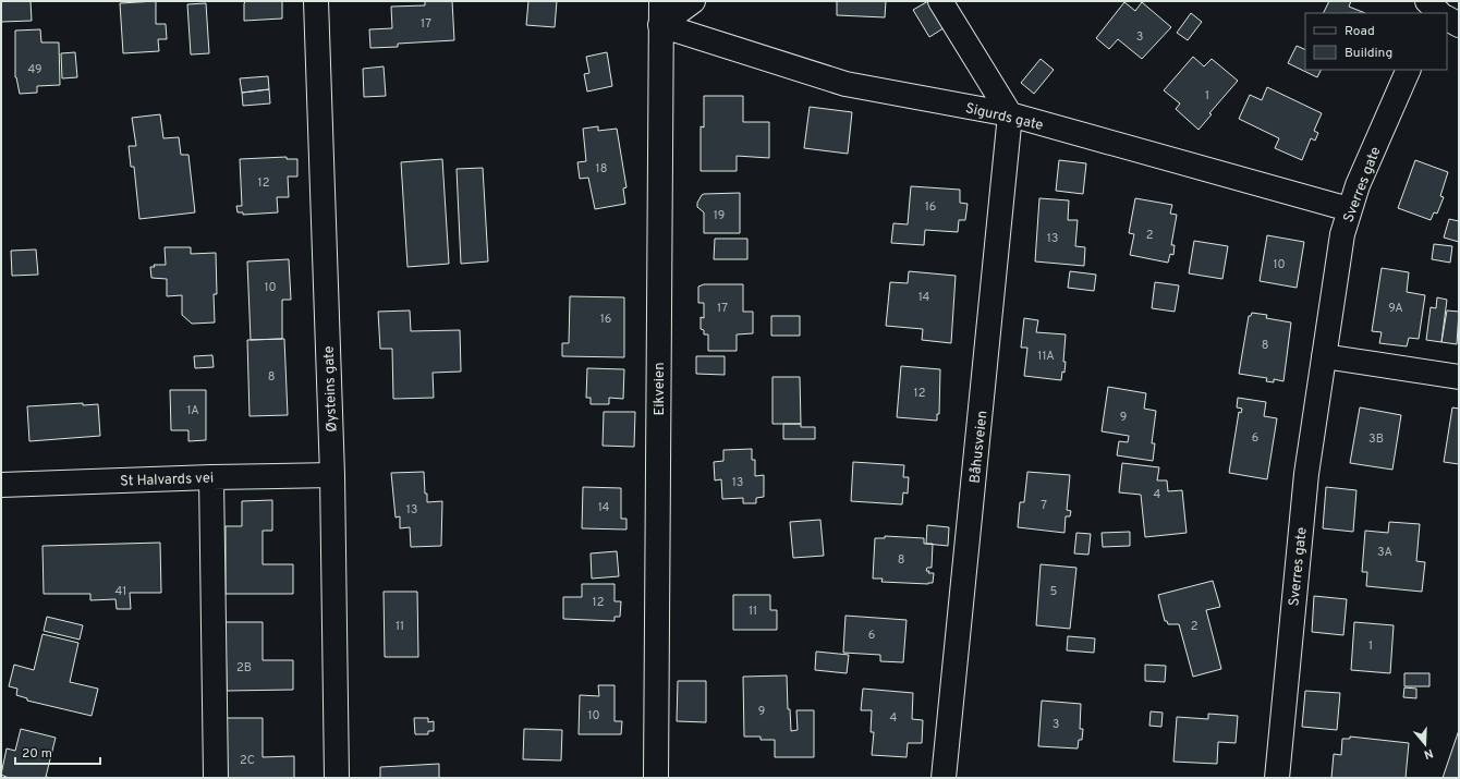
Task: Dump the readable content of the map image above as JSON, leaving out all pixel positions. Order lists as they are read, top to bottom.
{
  "streets": {
    "street": [
      "Sigurds gate",
      "Sverres gate",
      "Øysteins gate",
      "Eikveien",
      "Båhusveien",
      "St Halvards vei"
    ]
  },
  "crossings": [
    ["Sigurds gate", "Sverres gate"],
    ["Sigurds gate", "Eikveien"],
    ["Sigurds gate", "Båhusveien"],
    ["Øysteins gate", "St Halvards vei"]
  ],
  "house_numbers": [
    "17",
    "3",
    "49",
    "1",
    "18",
    "12",
    "16",
    "19",
    "2",
    "13",
    "10",
    "10",
    "14",
    "17",
    "9A",
    "16",
    "8",
    "11A",
    "8",
    "12",
    "1A",
    "9",
    "6",
    "3B",
    "13",
    "4",
    "7",
    "14",
    "13",
    "3A",
    "8",
    "41",
    "5",
    "12",
    "11",
    "11",
    "2",
    "6",
    "1",
    "2B",
    "9",
    "10",
    "4",
    "3",
    "2C"
  ],
  "legend": ["Road", "Building"],
  "scale_bar": "20 m",
  "north": "bottom"
}
